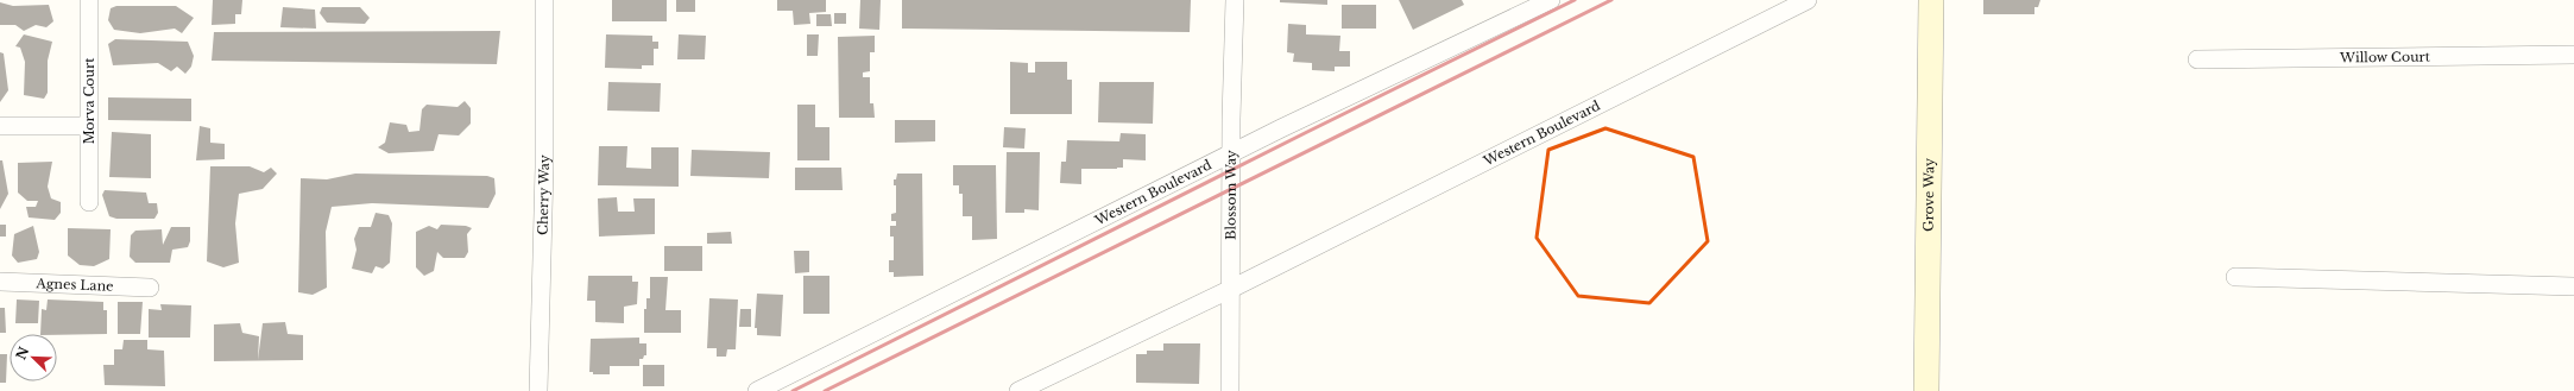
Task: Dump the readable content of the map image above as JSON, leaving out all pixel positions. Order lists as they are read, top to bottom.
{
  "streets": {
    "street": [
      "Willow Court",
      "Morva Court",
      "Western Boulevard",
      "Blossom Way",
      "Cherry Way",
      "Grove Way",
      "Agnes Lane"
    ]
  },
  "crossings": [
    ["Western Boulevard", "Blossom Way"]
  ],
  "north": "top left"
}
